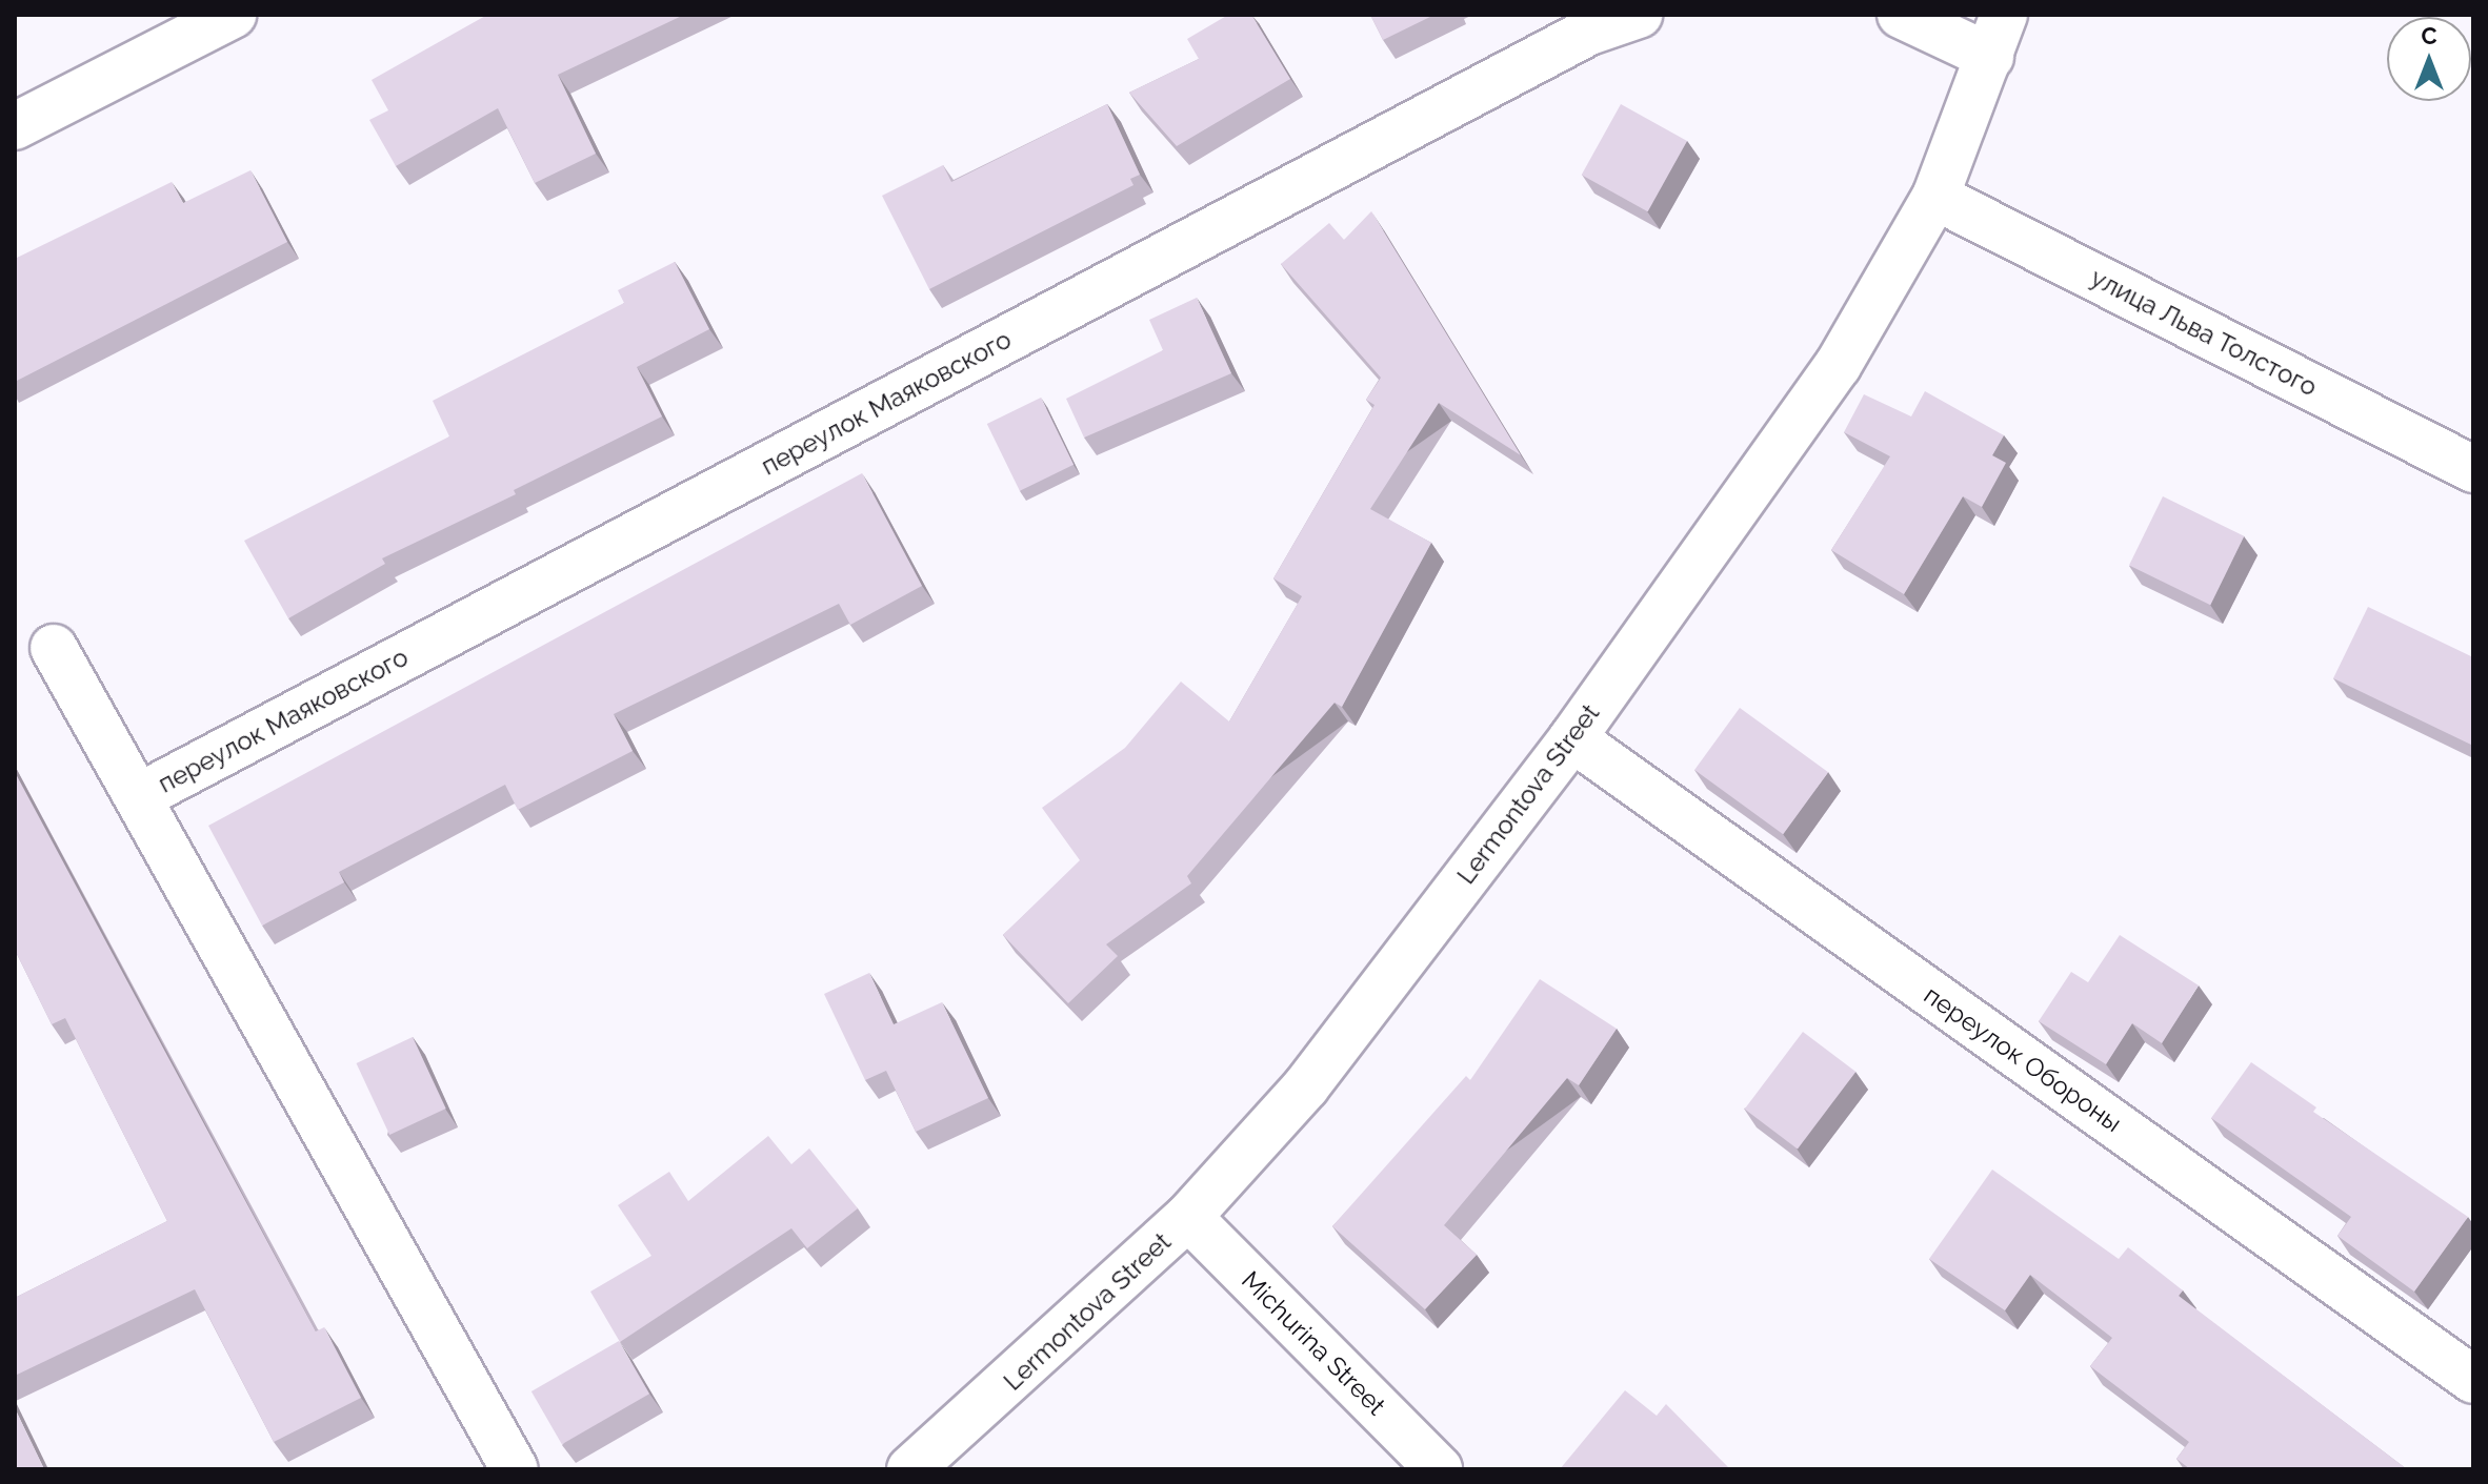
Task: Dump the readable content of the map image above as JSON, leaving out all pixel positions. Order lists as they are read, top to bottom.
{
  "streets": {
    "street": [
      "улица Льва Толстого",
      "переулок Маяковского",
      "Lermontova Street",
      "переулок Обороны",
      "Michurina Street"
    ]
  },
  "crossings": [
    ["улица Льва Толстого", "Lermontova Street"],
    ["Lermontova Street", "переулок Обороны"],
    ["Lermontova Street", "Michurina Street"]
  ],
  "north": "top"
}
